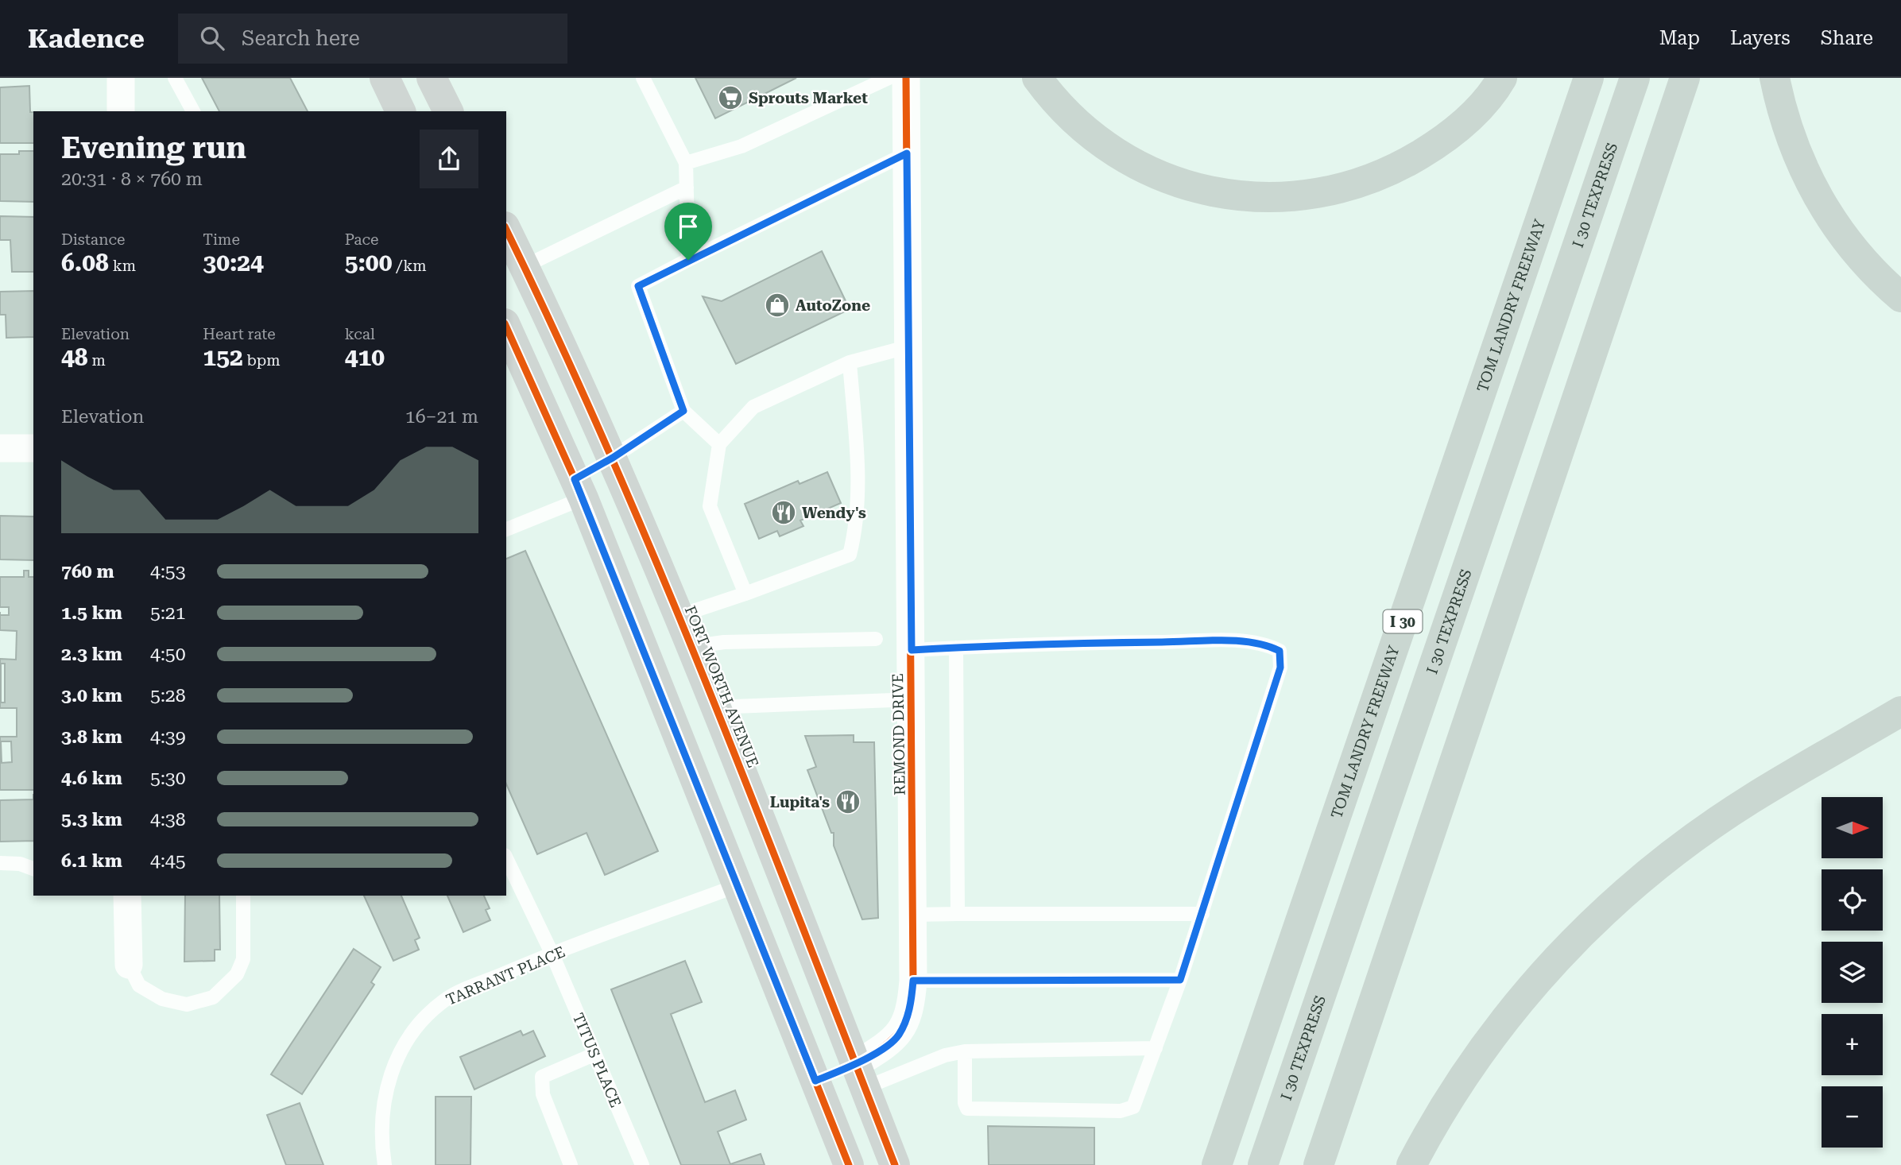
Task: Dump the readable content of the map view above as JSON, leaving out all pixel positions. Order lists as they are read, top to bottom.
{
  "streets": {
    "highway": ["I 30 TEXPRESS", "TOM LANDRY FREEWAY", "I 30"],
    "main road": ["FORT WORTH AVENUE"],
    "street": ["REMOND DRIVE"],
    "lane": ["TARRANT PLACE", "TITUS PLACE"]
  },
  "crossings": [
    ["FORT WORTH AVENUE", "REMOND DRIVE"],
    ["TARRANT PLACE", "TITUS PLACE"]
  ],
  "places": {
    "supermarket": ["Sprouts Market"],
    "shop": ["AutoZone"],
    "restaurant": ["Wendy's", "Lupita's"]
  },
  "north": "right",
  "page": {
    "header": "Kadence",
    "search": "Search here",
    "nav": ["Map", "Layers", "Share"],
    "heading": ["Evening run", "20:31 · 8 × 760 m"],
    "stats": [
      ["Distance", "6.08 km"],
      ["Time", "30:24"],
      ["Pace", "5:00 /km"],
      ["Elevation", "48 m"],
      ["Heart rate", "152 bpm"],
      ["kcal", "410"]
    ],
    "chart": ["Elevation", "16–21 m"],
    "list": [
      {
        "name": "760 m",
        "note": "4:53"
      },
      {
        "name": "1.5 km",
        "note": "5:21"
      },
      {
        "name": "2.3 km",
        "note": "4:50"
      },
      {
        "name": "3.0 km",
        "note": "5:28"
      },
      {
        "name": "3.8 km",
        "note": "4:39"
      },
      {
        "name": "4.6 km",
        "note": "5:30"
      },
      {
        "name": "5.3 km",
        "note": "4:38"
      },
      {
        "name": "6.1 km",
        "note": "4:45"
      }
    ],
    "map_buttons": ["+", "−"]
  }
}
